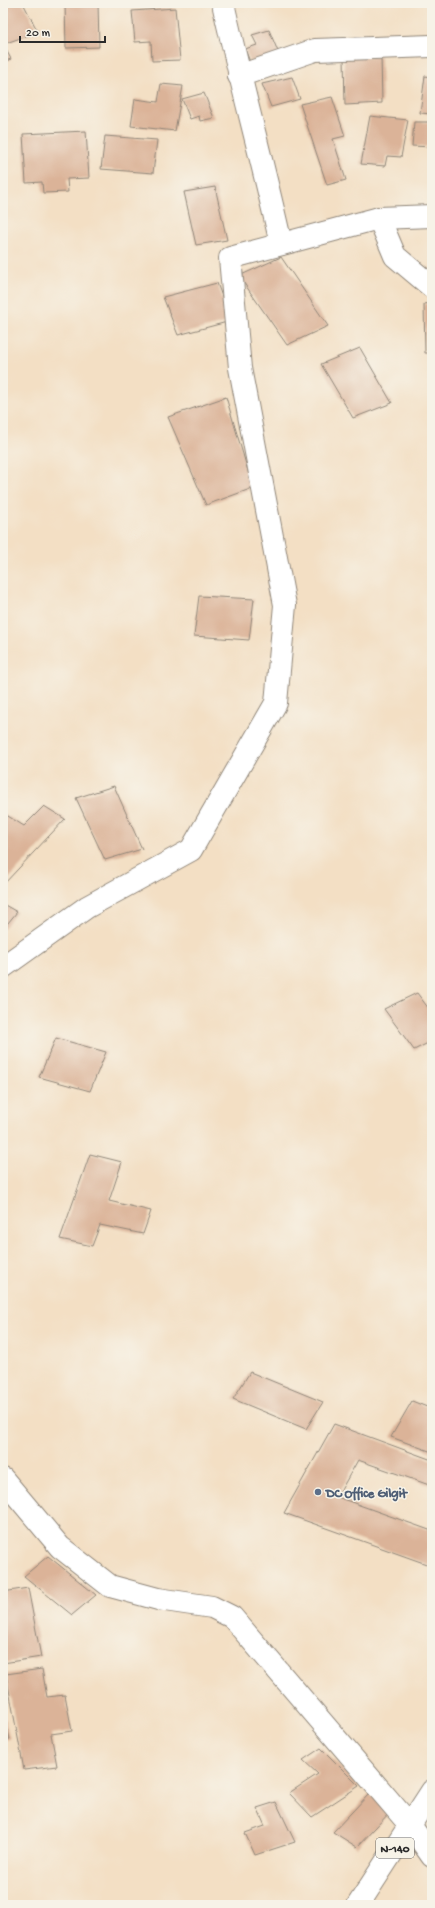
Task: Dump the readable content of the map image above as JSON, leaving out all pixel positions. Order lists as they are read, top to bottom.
{
  "streets": {
    "main road": ["N-140"]
  },
  "places": ["DC Office Gilgit"],
  "scale_bar": "20 m"
}
